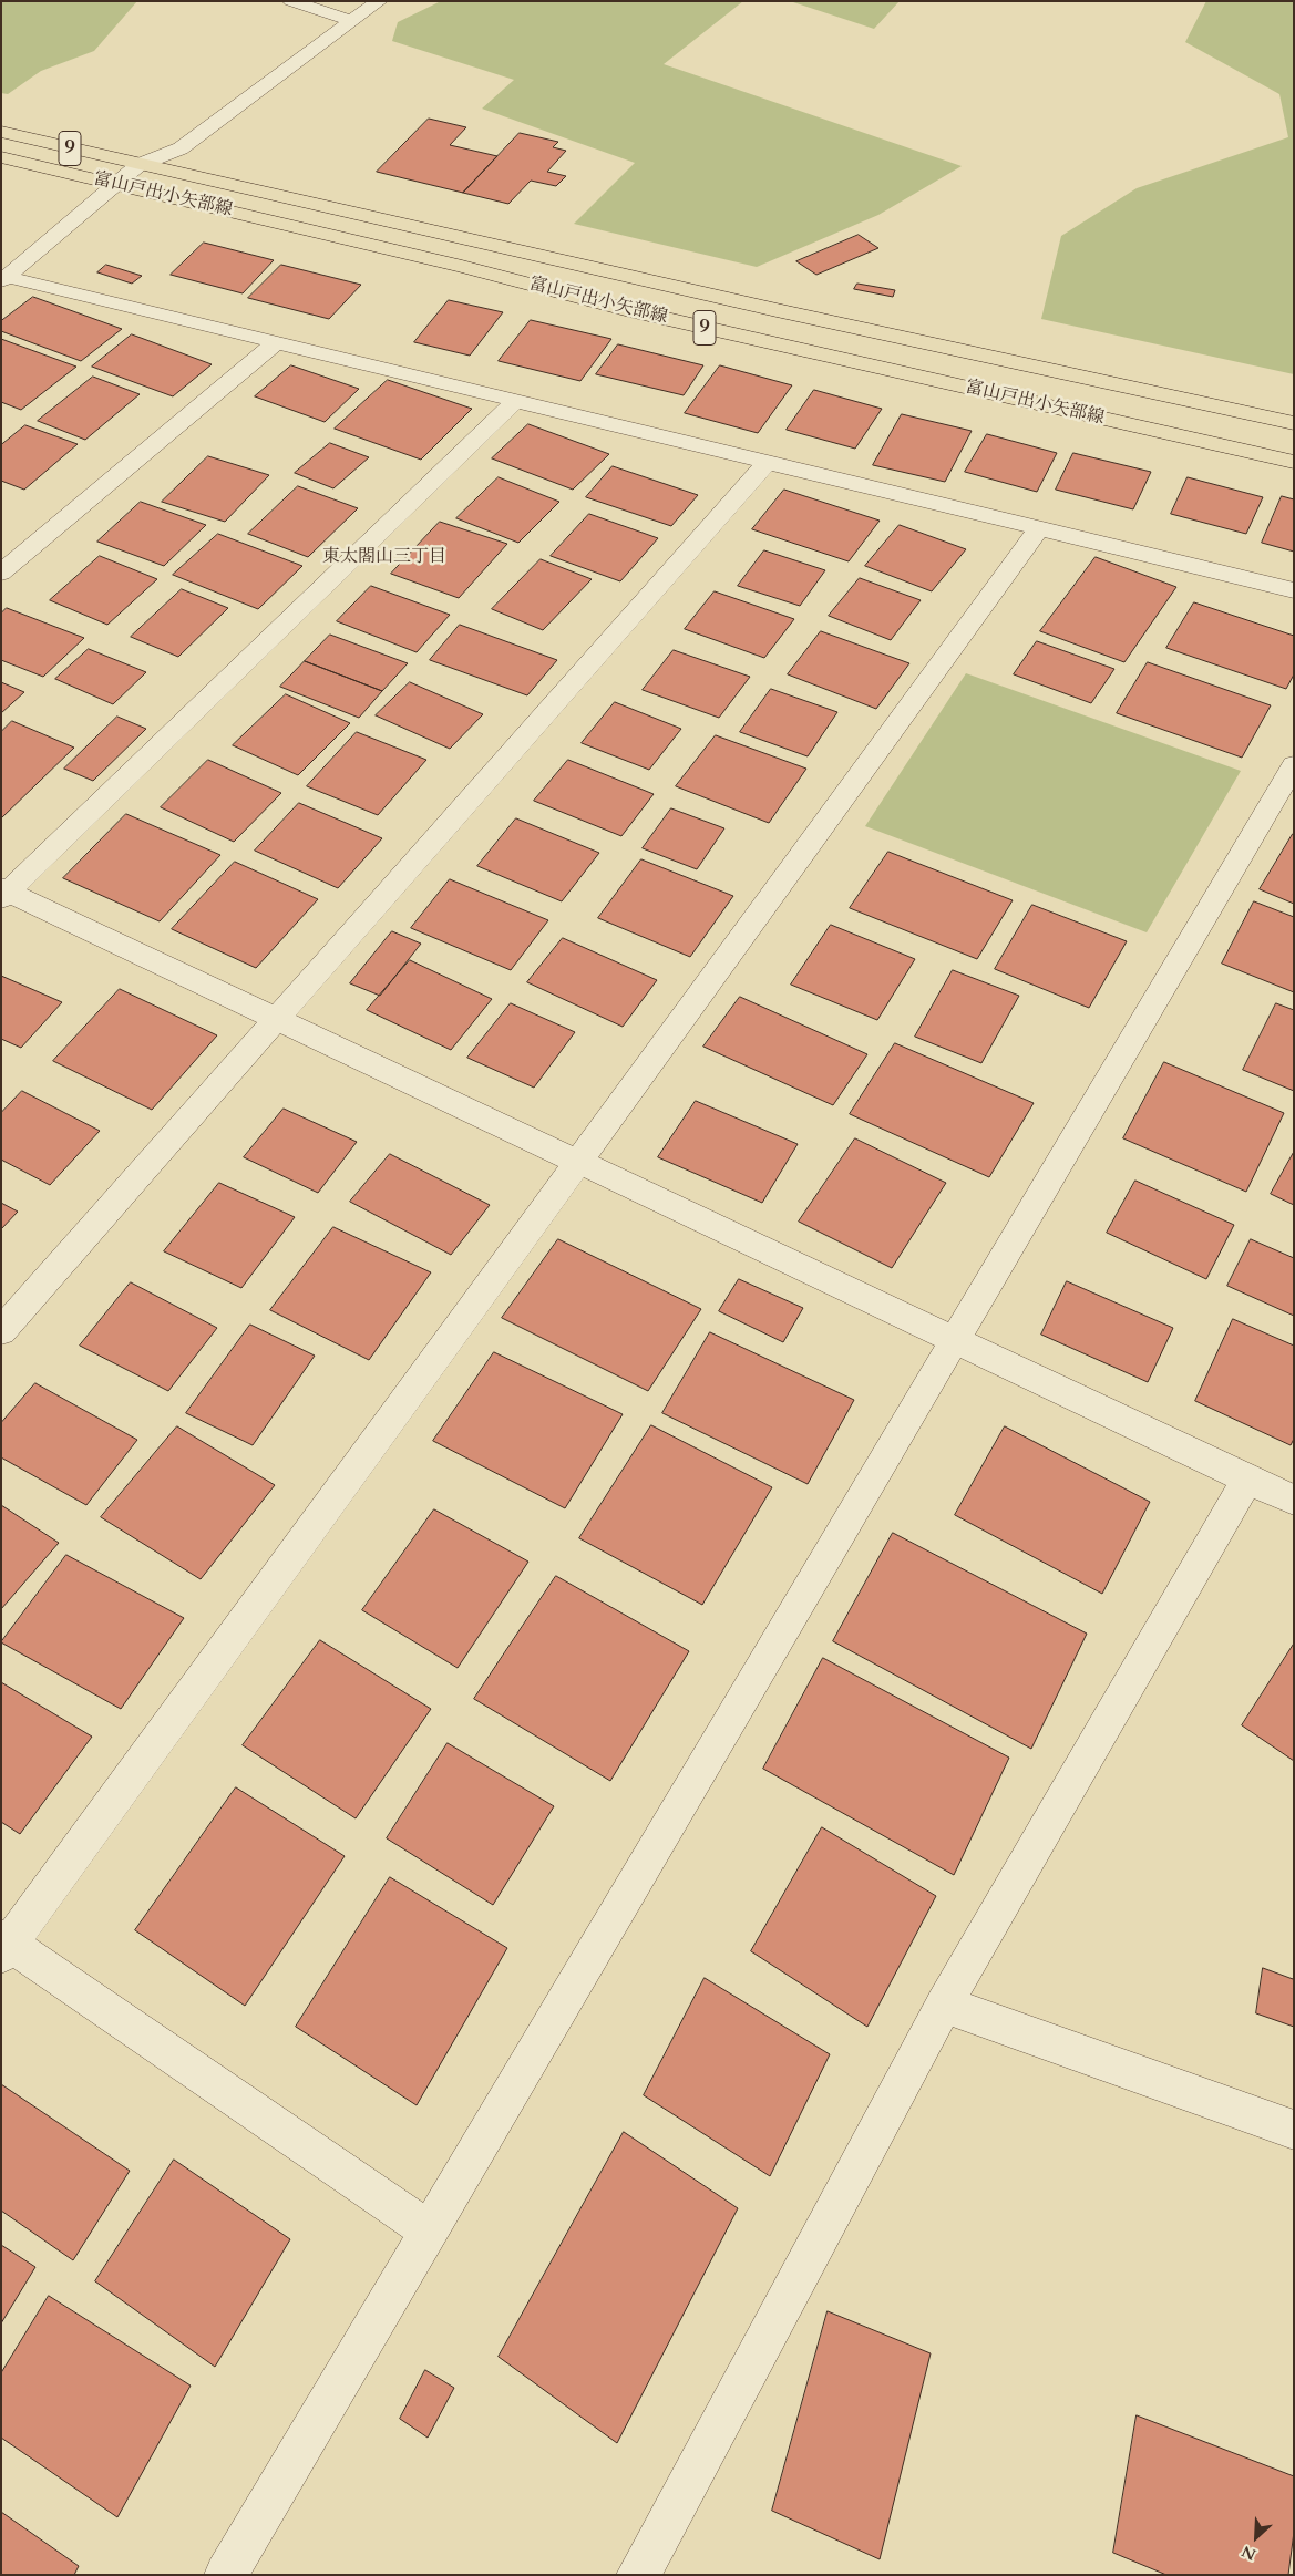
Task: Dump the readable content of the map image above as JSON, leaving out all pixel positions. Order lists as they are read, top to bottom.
{
  "streets": {
    "main road": ["9", "富山戸出小矢部線"]
  },
  "districts": ["東太閤山三丁目"],
  "north": "bottom left"
}
